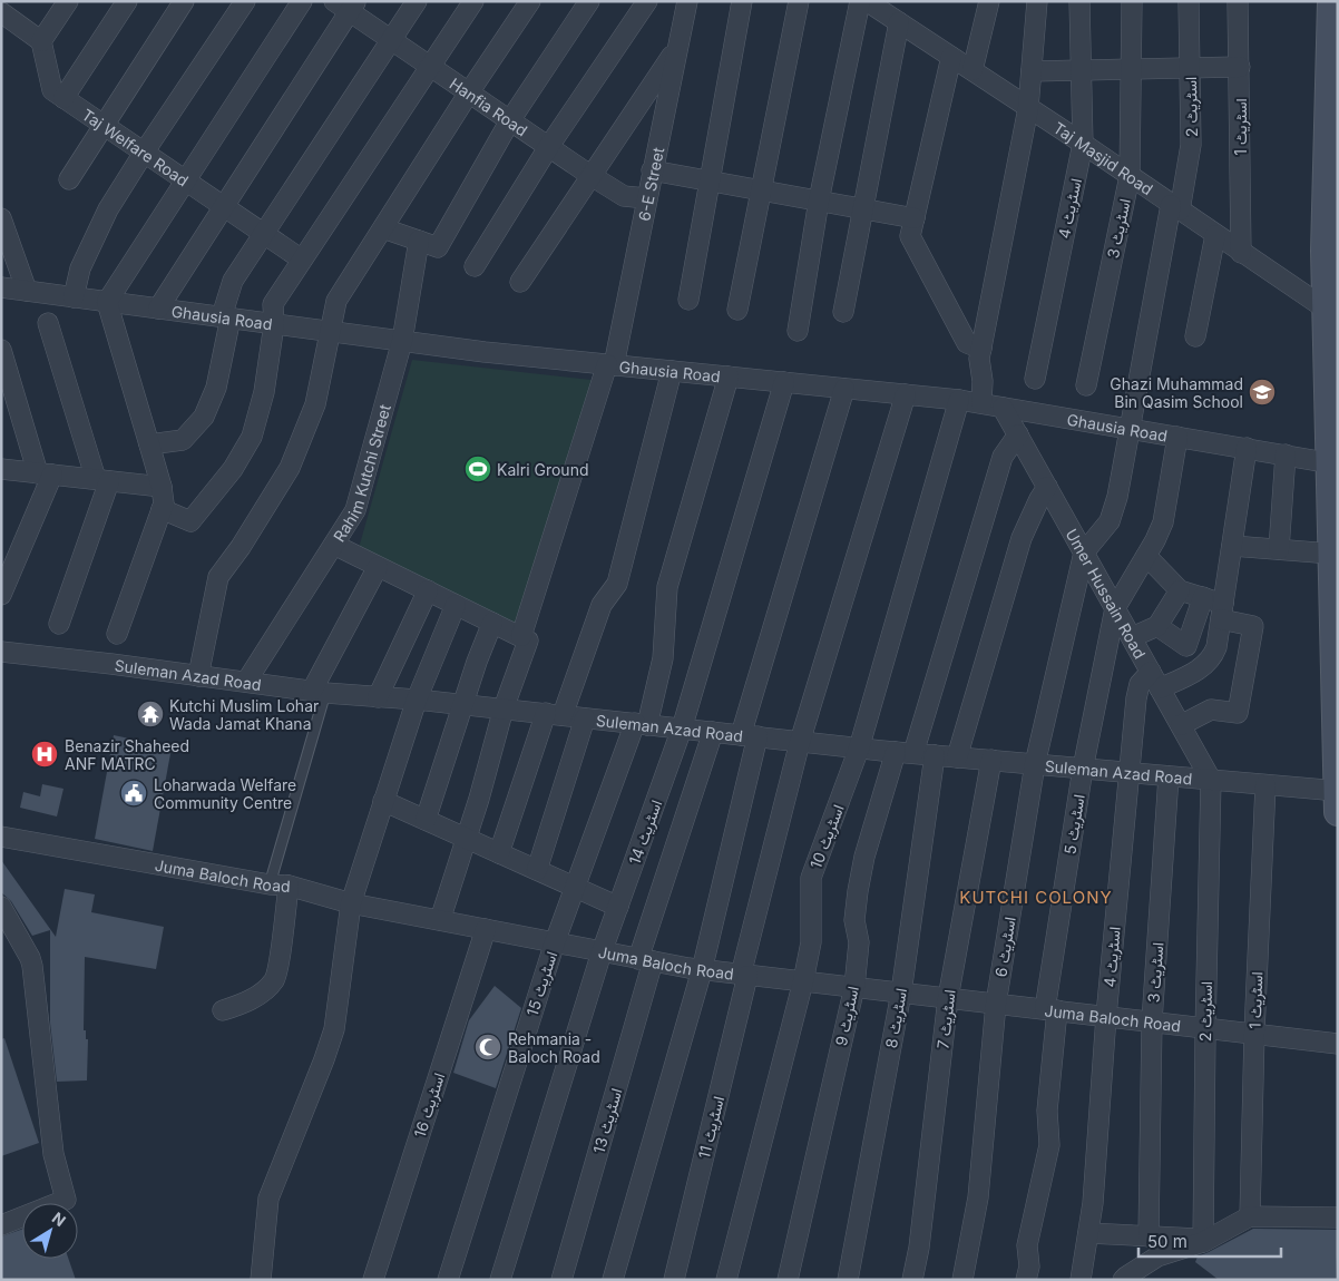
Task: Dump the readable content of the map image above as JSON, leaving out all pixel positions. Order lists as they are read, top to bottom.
{
  "streets": {
    "street": [
      "Hanfia Road",
      "اسٹریٹ 2",
      "اسٹریٹ 1",
      "Taj Welfare Road",
      "Taj Masjid Road",
      "6-E Street",
      "اسٹریٹ 4",
      "اسٹریٹ 3",
      "Ghausia Road",
      "Rahim Kutchi Street",
      "Umer Hussain Road",
      "Suleman Azad Road",
      "اسٹریٹ 5",
      "اسٹریٹ 14",
      "اسٹریٹ 10",
      "Juma Baloch Road",
      "اسٹریٹ 6",
      "اسٹریٹ 15",
      "اسٹریٹ 9",
      "اسٹریٹ 8",
      "اسٹریٹ 7",
      "اسٹریٹ 16",
      "اسٹریٹ 13",
      "اسٹریٹ 11"
    ]
  },
  "crossings": [
    ["Hanfia Road", "6-E Street"],
    ["اسٹریٹ 2", "Taj Masjid Road"],
    ["اسٹریٹ 2", "Ghausia Road"],
    ["اسٹریٹ 2", "Umer Hussain Road"],
    ["اسٹریٹ 2", "Suleman Azad Road"],
    ["اسٹریٹ 2", "Juma Baloch Road"],
    ["اسٹریٹ 2", "اسٹریٹ 6"],
    ["اسٹریٹ 1", "Taj Masjid Road"],
    ["اسٹریٹ 1", "Suleman Azad Road"],
    ["اسٹریٹ 1", "Juma Baloch Road"],
    ["Taj Masjid Road", "اسٹریٹ 4"],
    ["Taj Masjid Road", "اسٹریٹ 3"],
    ["6-E Street", "Ghausia Road"],
    ["6-E Street", "Suleman Azad Road"],
    ["اسٹریٹ 4", "Umer Hussain Road"],
    ["اسٹریٹ 4", "Suleman Azad Road"],
    ["اسٹریٹ 4", "Juma Baloch Road"],
    ["اسٹریٹ 3", "Suleman Azad Road"],
    ["اسٹریٹ 3", "Juma Baloch Road"],
    ["Ghausia Road", "Rahim Kutchi Street"],
    ["Ghausia Road", "Umer Hussain Road"],
    ["Ghausia Road", "اسٹریٹ 5"],
    ["Ghausia Road", "اسٹریٹ 14"],
    ["Ghausia Road", "اسٹریٹ 10"],
    ["Ghausia Road", "اسٹریٹ 15"],
    ["Ghausia Road", "اسٹریٹ 11"],
    ["Rahim Kutchi Street", "Suleman Azad Road"],
    ["Umer Hussain Road", "Suleman Azad Road"],
    ["Umer Hussain Road", "اسٹریٹ 5"],
    ["Umer Hussain Road", "اسٹریٹ 6"],
    ["Umer Hussain Road", "اسٹریٹ 9"],
    ["Suleman Azad Road", "اسٹریٹ 5"],
    ["Suleman Azad Road", "اسٹریٹ 14"],
    ["Suleman Azad Road", "اسٹریٹ 10"],
    ["Suleman Azad Road", "اسٹریٹ 6"],
    ["Suleman Azad Road", "اسٹریٹ 15"],
    ["Suleman Azad Road", "اسٹریٹ 9"],
    ["Suleman Azad Road", "اسٹریٹ 8"],
    ["Suleman Azad Road", "اسٹریٹ 7"],
    ["Suleman Azad Road", "اسٹریٹ 13"],
    ["Suleman Azad Road", "اسٹریٹ 11"],
    ["اسٹریٹ 5", "Juma Baloch Road"],
    ["اسٹریٹ 14", "Juma Baloch Road"],
    ["اسٹریٹ 10", "Juma Baloch Road"],
    ["Juma Baloch Road", "اسٹریٹ 6"],
    ["Juma Baloch Road", "اسٹریٹ 15"],
    ["Juma Baloch Road", "اسٹریٹ 9"],
    ["Juma Baloch Road", "اسٹریٹ 8"],
    ["Juma Baloch Road", "اسٹریٹ 7"],
    ["Juma Baloch Road", "اسٹریٹ 16"],
    ["Juma Baloch Road", "اسٹریٹ 13"],
    ["Juma Baloch Road", "اسٹریٹ 11"]
  ],
  "districts": ["KUTCHI COLONY"],
  "places": {
    "school or university": ["Ghazi Muhammad Bin Qasim School"],
    "sports": ["Kalri Ground"],
    "temple": ["Kutchi Muslim Lohar Wada Jamat Khana"],
    "hospital": ["Benazir Shaheed ANF MATRC"],
    "public building": ["Loharwada Welfare Community Centre"],
    "mosque": ["Rehmania - Baloch Road"]
  },
  "scale_bar": "50 m",
  "north": "top right"
}
